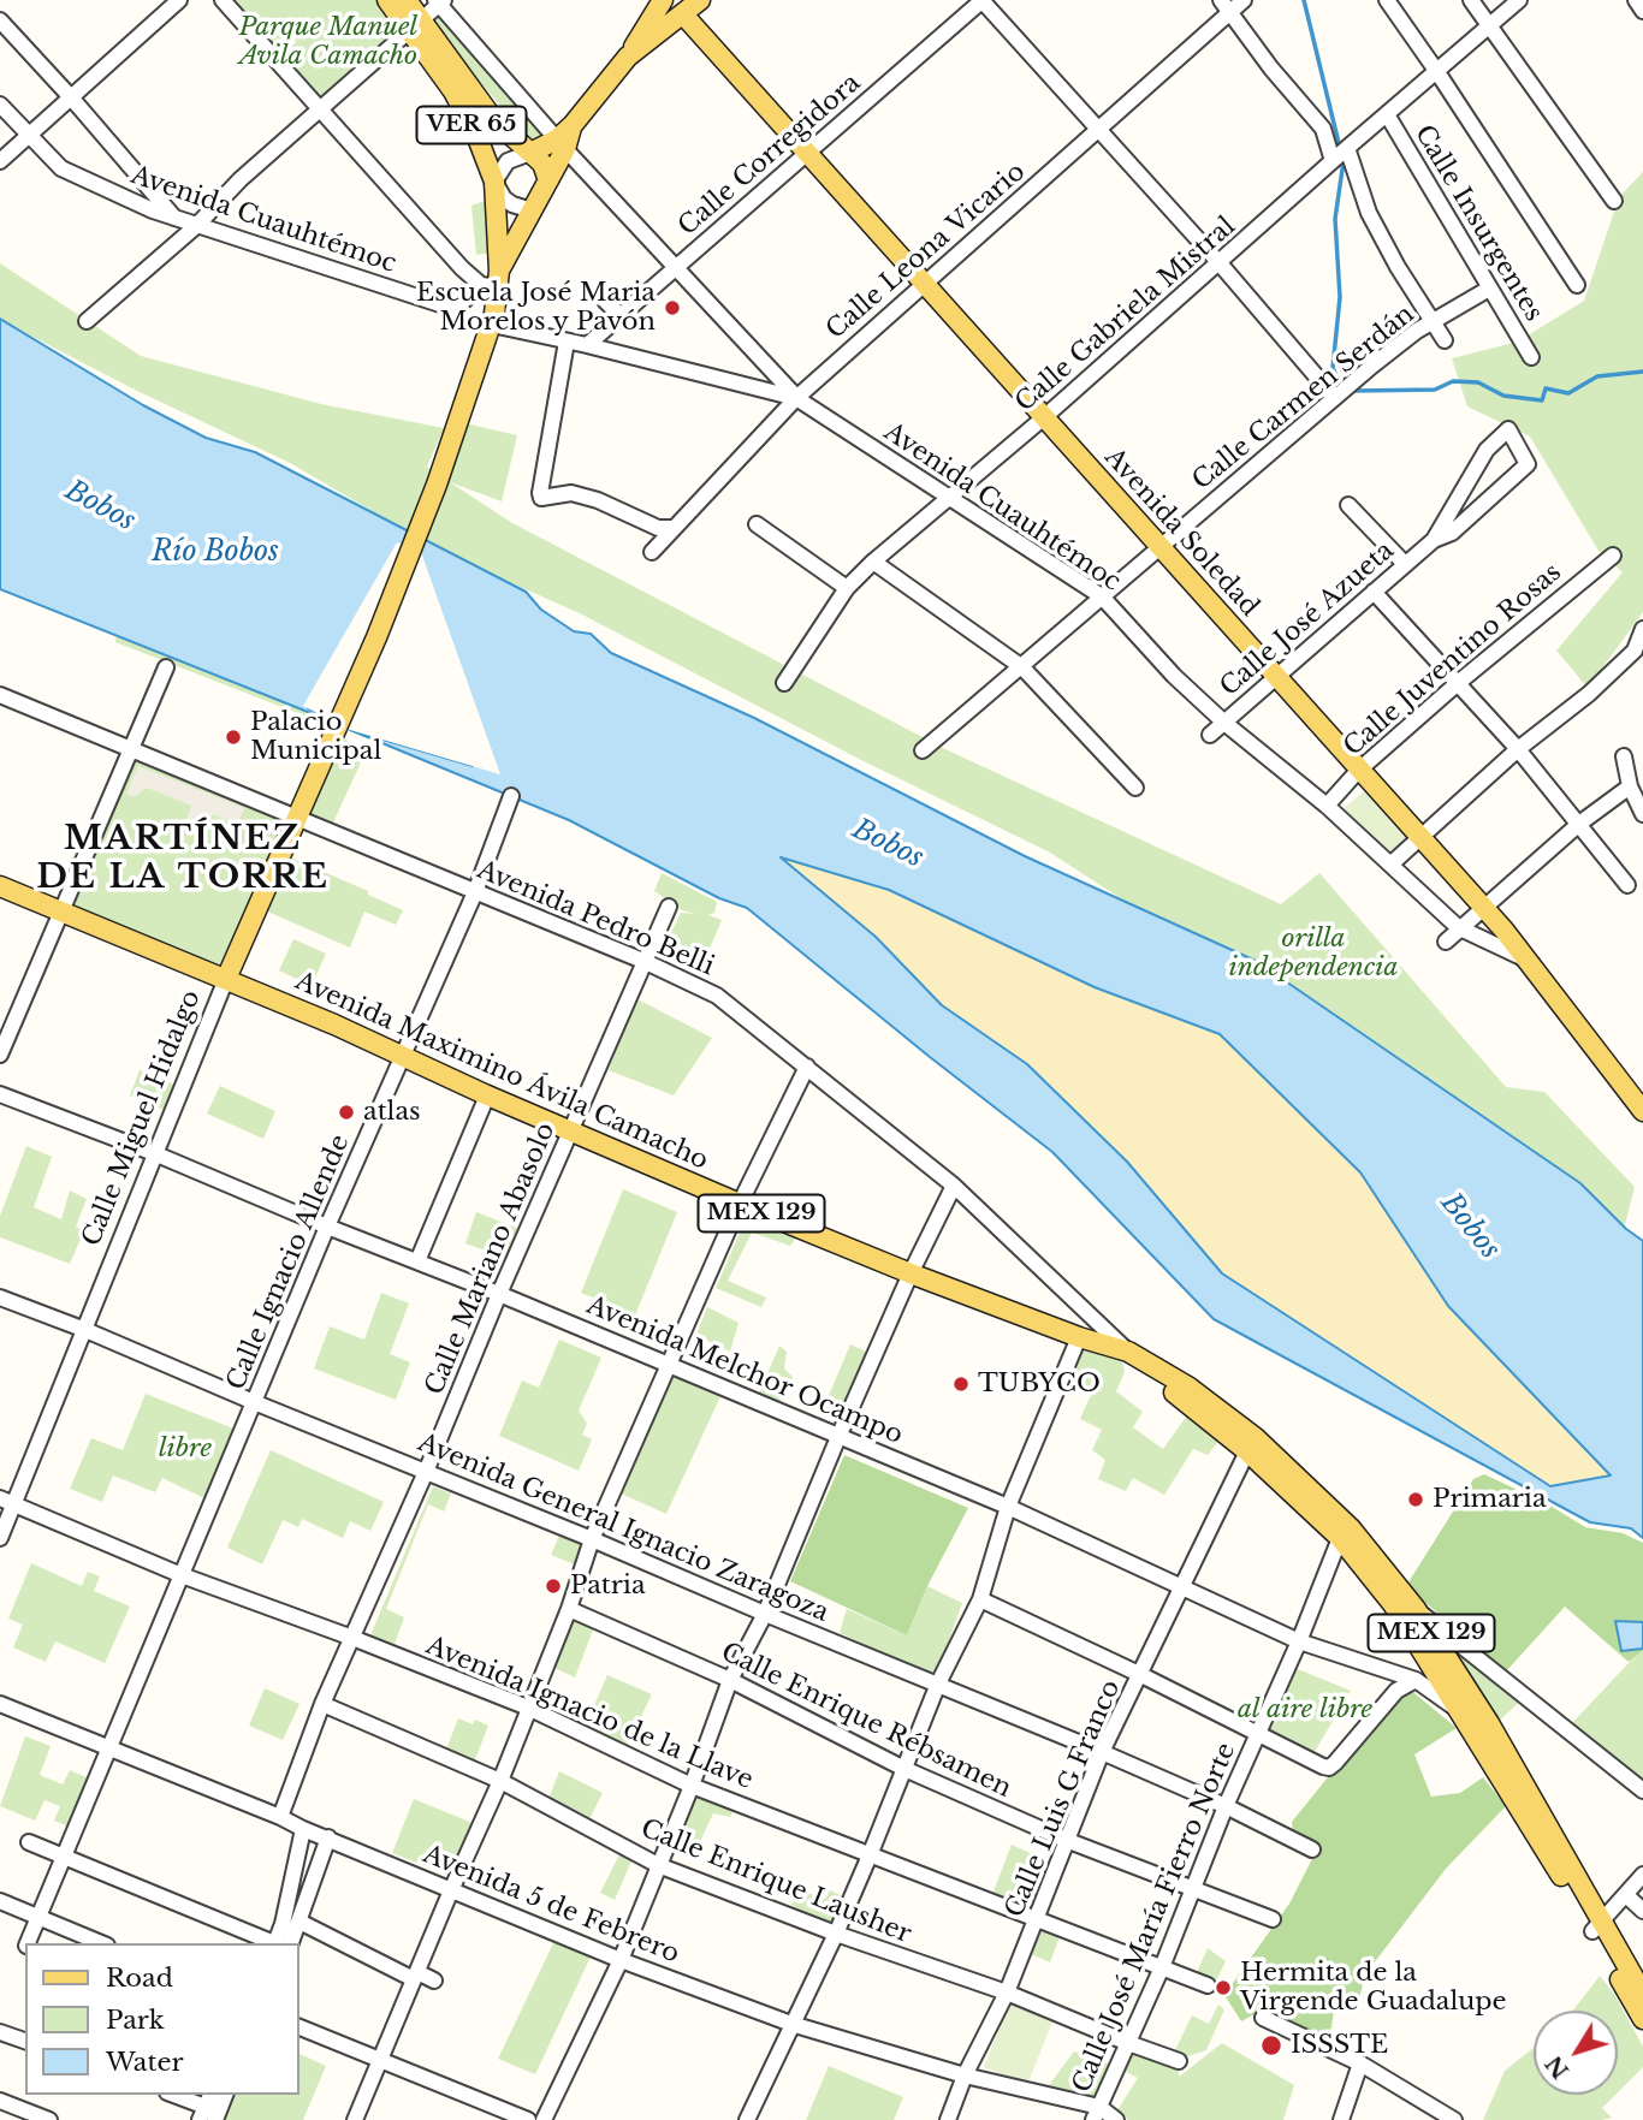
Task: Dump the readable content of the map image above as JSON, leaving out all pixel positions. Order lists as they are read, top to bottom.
{
  "streets": {
    "main road": [
      "VER 65",
      "Avenida Soledad",
      "Avenida Maximino Ávila Camacho",
      "Calle Miguel Hidalgo",
      "MEX 129"
    ],
    "street": [
      "Calle Corregidora",
      "Avenida Cuauhtémoc",
      "Calle Insurgentes",
      "Calle Leona Vicario",
      "Calle Gabriela Mistral",
      "Calle Carmen Serdán",
      "Calle José Azueta",
      "Calle Juventino Rosas",
      "Avenida Pedro Belli",
      "Calle Mariano Abasolo",
      "Calle Ignacio Allende",
      "Avenida Melchor Ocampo",
      "Avenida General Ignacio Zaragoza",
      "Avenida Ignacio de la Llave",
      "Calle Enrique Rébsamen",
      "Calle Luis G Franco",
      "Calle Enrique Lausher",
      "Avenida 5 de Febrero",
      "Calle José María Fierro Norte"
    ]
  },
  "crossings": [
    ["VER 65", "Avenida Cuauhtémoc"],
    ["VER 65", "Calle Miguel Hidalgo"],
    ["Calle Corregidora", "Avenida Cuauhtémoc"],
    ["Calle Corregidora", "Avenida Soledad"],
    ["Avenida Cuauhtémoc", "Calle Leona Vicario"],
    ["Avenida Cuauhtémoc", "Calle Gabriela Mistral"],
    ["Avenida Cuauhtémoc", "Calle Carmen Serdán"],
    ["Avenida Cuauhtémoc", "Avenida Soledad"],
    ["Avenida Cuauhtémoc", "Calle José Azueta"],
    ["Avenida Cuauhtémoc", "Calle Juventino Rosas"],
    ["Avenida Cuauhtémoc", "Calle Miguel Hidalgo"],
    ["Calle Insurgentes", "Calle Gabriela Mistral"],
    ["Calle Insurgentes", "Calle Carmen Serdán"],
    ["Calle Leona Vicario", "Avenida Soledad"],
    ["Calle Gabriela Mistral", "Avenida Soledad"],
    ["Calle Carmen Serdán", "Avenida Soledad"],
    ["Avenida Soledad", "Calle José Azueta"],
    ["Avenida Soledad", "Calle Juventino Rosas"],
    ["Avenida Pedro Belli", "Avenida Maximino Ávila Camacho"],
    ["Avenida Pedro Belli", "Calle Miguel Hidalgo"],
    ["Avenida Pedro Belli", "Calle Mariano Abasolo"],
    ["Avenida Pedro Belli", "Calle Ignacio Allende"],
    ["Avenida Maximino Ávila Camacho", "Calle Miguel Hidalgo"],
    ["Avenida Maximino Ávila Camacho", "Calle Mariano Abasolo"],
    ["Avenida Maximino Ávila Camacho", "Calle Ignacio Allende"],
    ["Avenida Maximino Ávila Camacho", "Avenida Melchor Ocampo"],
    ["Avenida Maximino Ávila Camacho", "Calle Luis G Franco"],
    ["Avenida Maximino Ávila Camacho", "Calle José María Fierro Norte"],
    ["Calle Miguel Hidalgo", "Avenida Melchor Ocampo"],
    ["Calle Miguel Hidalgo", "Avenida General Ignacio Zaragoza"],
    ["Calle Miguel Hidalgo", "Avenida Ignacio de la Llave"],
    ["Calle Mariano Abasolo", "Avenida Melchor Ocampo"],
    ["Calle Mariano Abasolo", "Avenida General Ignacio Zaragoza"],
    ["Calle Mariano Abasolo", "Avenida Ignacio de la Llave"],
    ["Calle Mariano Abasolo", "Calle Enrique Lausher"],
    ["Calle Mariano Abasolo", "Avenida 5 de Febrero"],
    ["Calle Ignacio Allende", "Avenida Melchor Ocampo"],
    ["Calle Ignacio Allende", "Avenida General Ignacio Zaragoza"],
    ["Calle Ignacio Allende", "Avenida Ignacio de la Llave"],
    ["Calle Ignacio Allende", "Avenida 5 de Febrero"],
    ["Avenida Melchor Ocampo", "Calle Luis G Franco"],
    ["Avenida Melchor Ocampo", "Calle José María Fierro Norte"],
    ["Avenida General Ignacio Zaragoza", "Calle Luis G Franco"],
    ["Avenida General Ignacio Zaragoza", "Calle José María Fierro Norte"],
    ["Avenida Ignacio de la Llave", "Calle Luis G Franco"],
    ["Avenida Ignacio de la Llave", "Calle José María Fierro Norte"],
    ["Calle Enrique Rébsamen", "Calle Luis G Franco"],
    ["Calle Enrique Rébsamen", "Calle José María Fierro Norte"],
    ["Calle Luis G Franco", "Calle Enrique Lausher"],
    ["Calle Luis G Franco", "Avenida 5 de Febrero"],
    ["Calle Enrique Lausher", "Calle José María Fierro Norte"],
    ["Avenida 5 de Febrero", "Calle José María Fierro Norte"]
  ],
  "districts": ["MARTÍNEZ DE LA TORRE"],
  "water": ["Bobos", "Río Bobos"],
  "parks": [
    "Parque Manuel Avila Camacho",
    "orilla independencia",
    "libre",
    "al aire libre"
  ],
  "places": [
    "Escuela José Maria Morelos y Pavón",
    "Palacio Municipal",
    "atlas",
    "TUBYCO",
    "Primaria",
    "Patria",
    "Hermita de la Virgende Guadalupe",
    "ISSSTE"
  ],
  "legend": ["Road", "Park", "Water"],
  "north": "bottom left"
}
